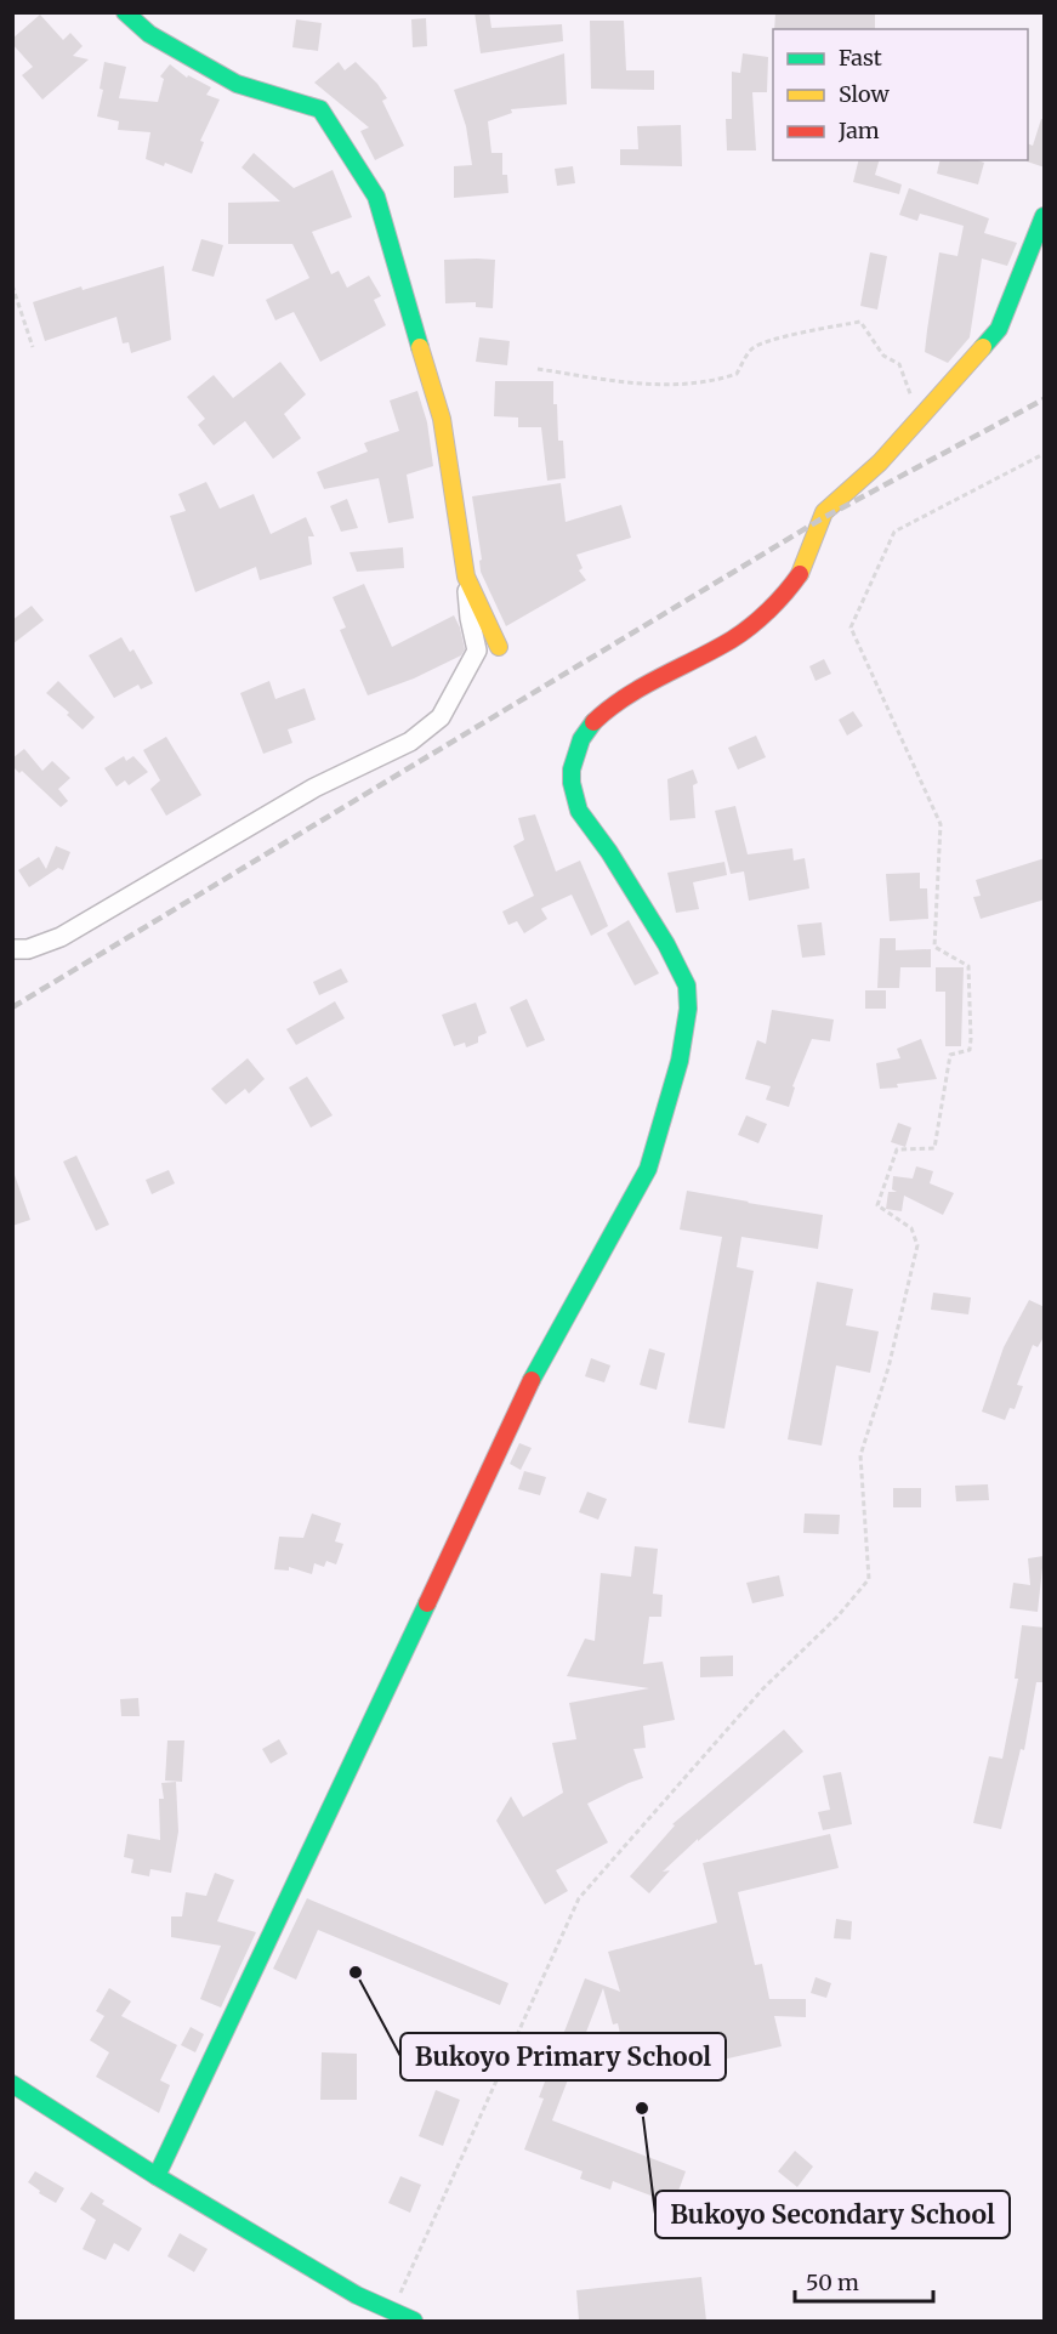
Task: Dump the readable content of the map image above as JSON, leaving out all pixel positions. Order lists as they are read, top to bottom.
{
  "places": ["Bukoyo Primary School", "Bukoyo Secondary School"],
  "legend": ["Fast", "Slow", "Jam"],
  "scale_bar": "50 m"
}
